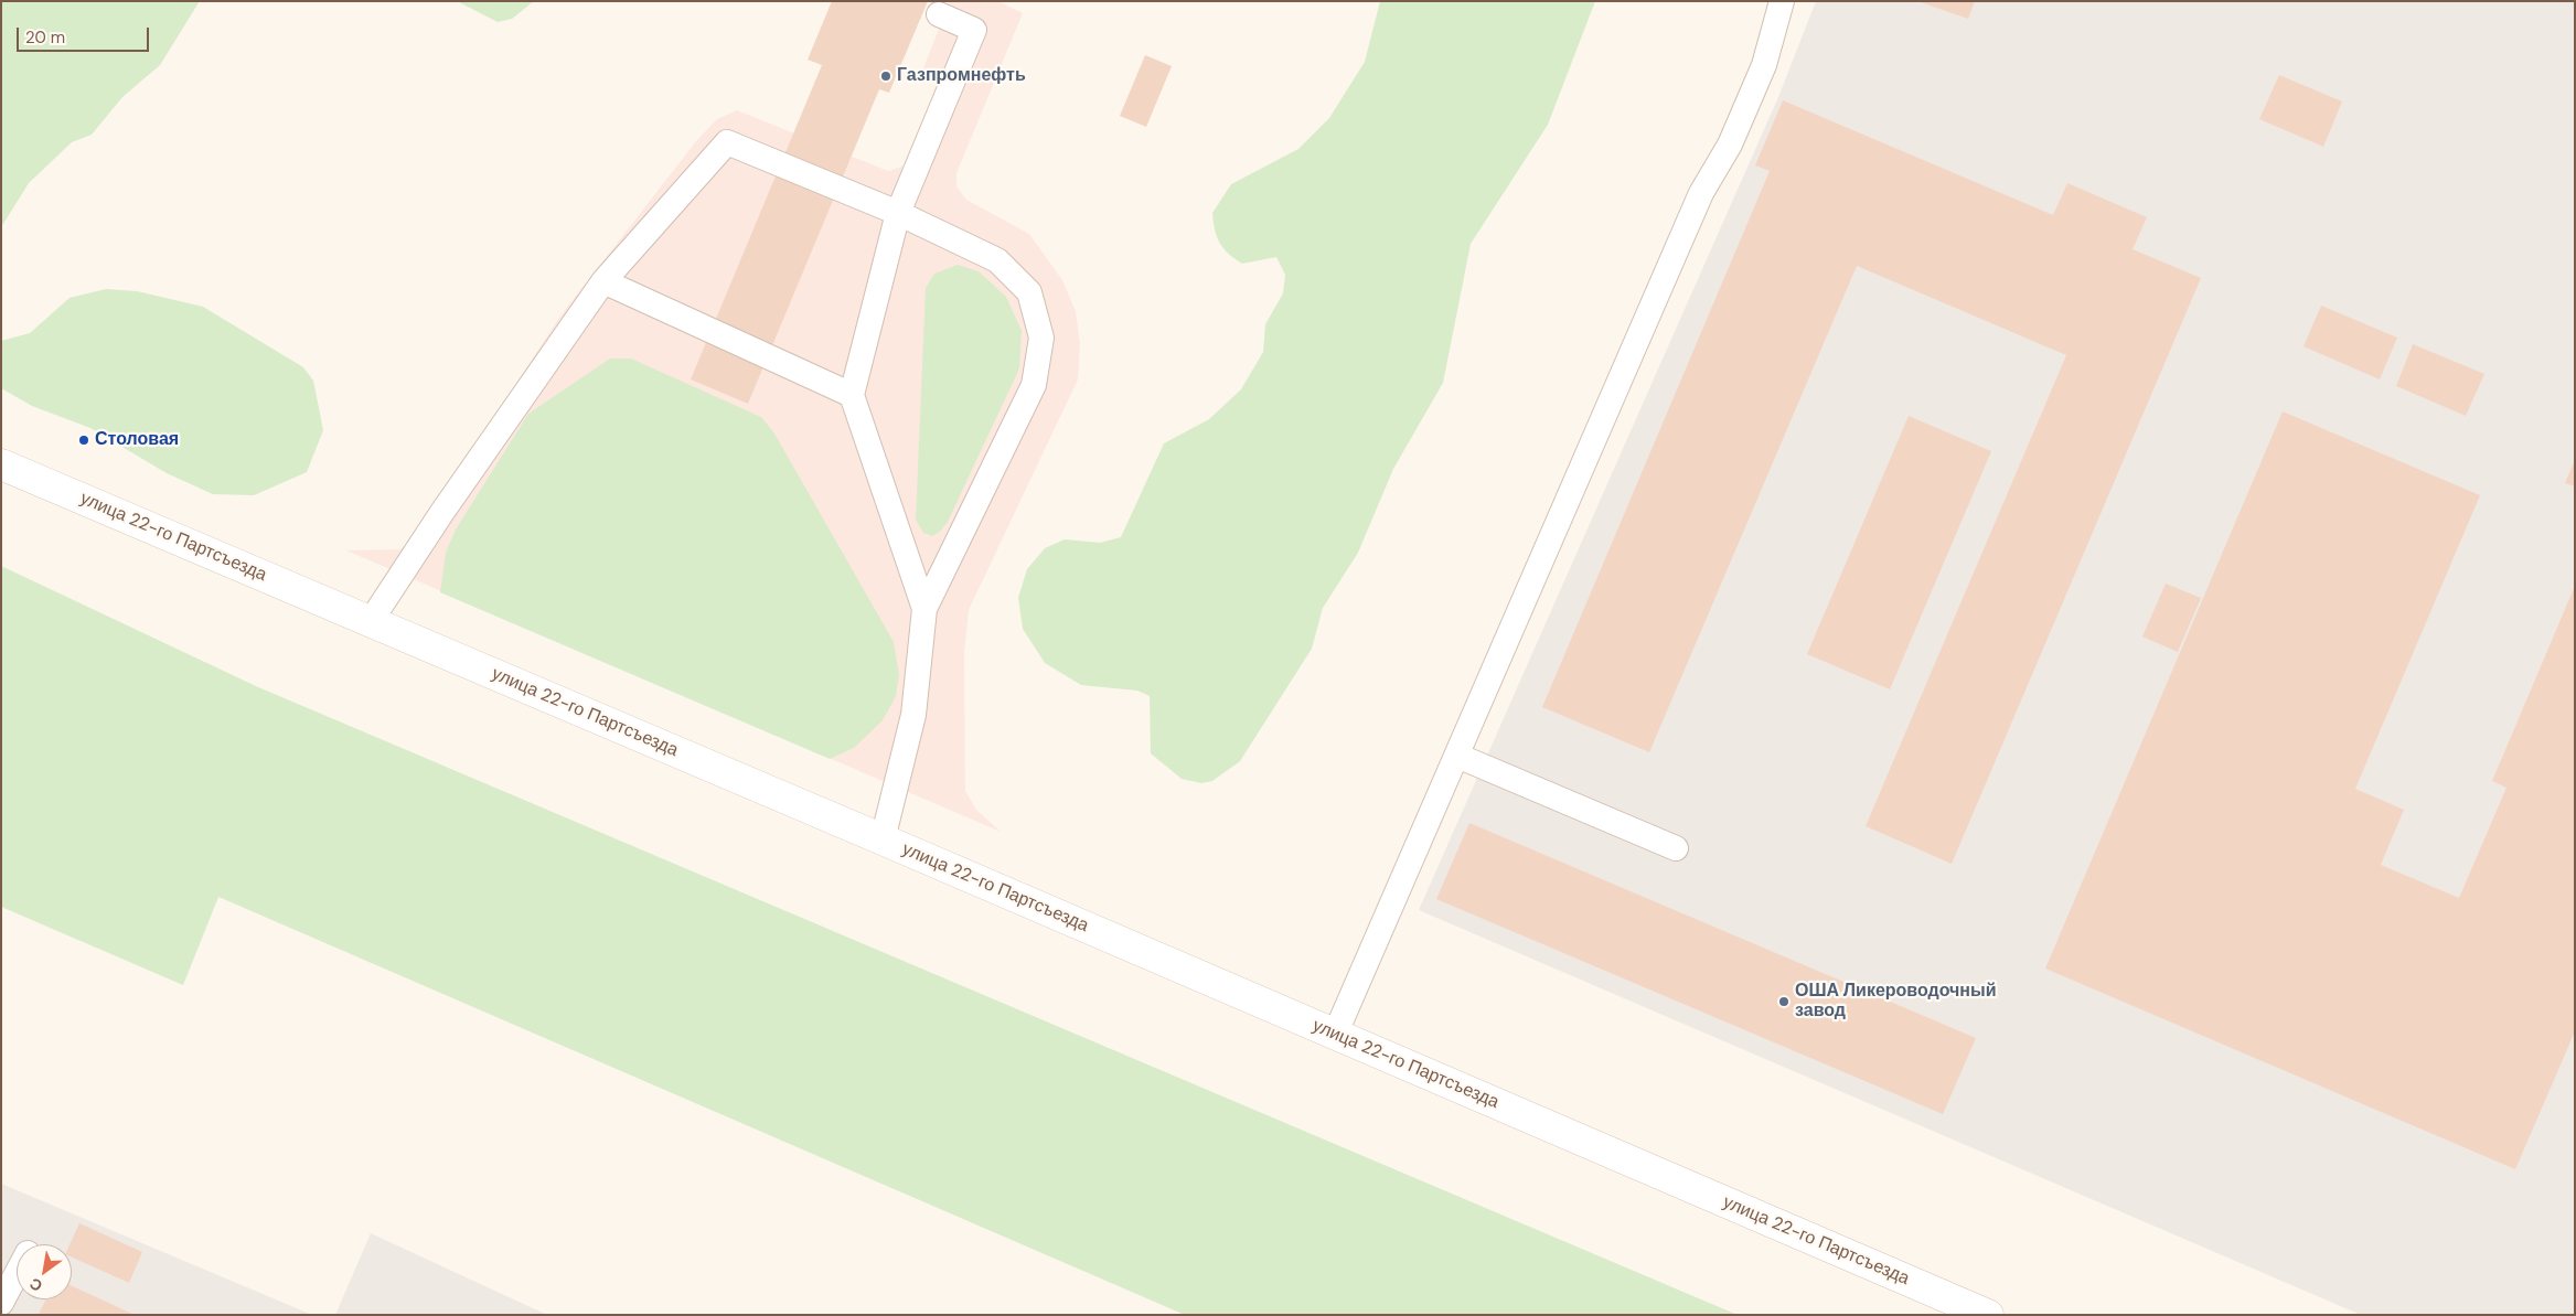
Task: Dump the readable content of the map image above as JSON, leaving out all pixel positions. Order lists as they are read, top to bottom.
{
  "streets": {
    "main road": ["улица 22-го Партсъезда"]
  },
  "places": ["Газпромнефть", "Столовая", "ОША Ликероводочный завод"],
  "scale_bar": "20 m",
  "north": "bottom left"
}
